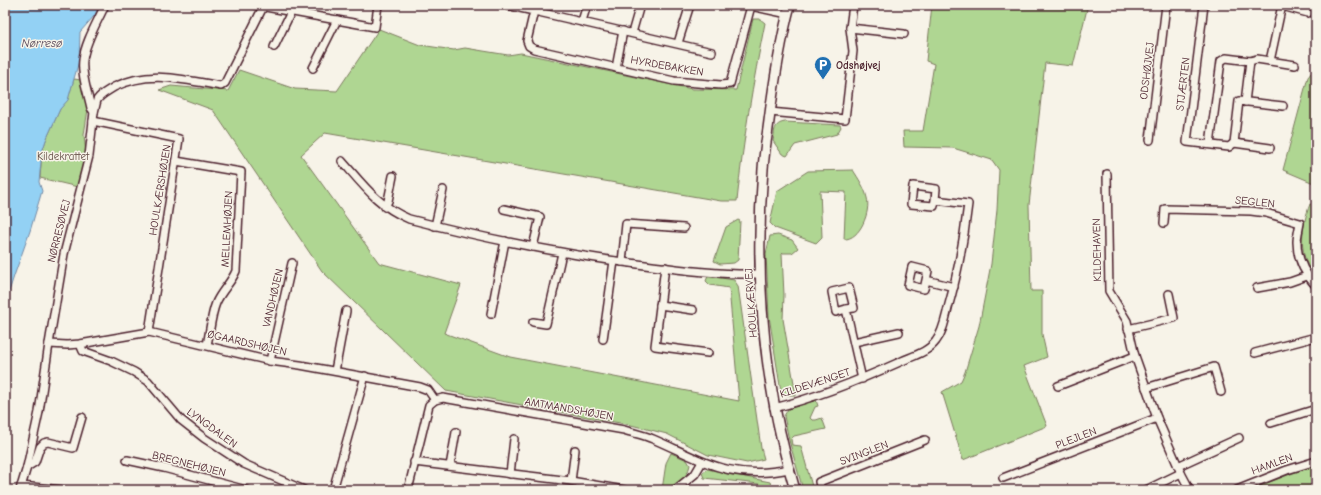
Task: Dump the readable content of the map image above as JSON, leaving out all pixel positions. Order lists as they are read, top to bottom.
{
  "streets": {
    "street": [
      "HYRDEBAKKEN",
      "ODSHØJVEJ",
      "STJÆRTEN",
      "HOULKÆRSHØJEN",
      "SEGLEN",
      "MELLEMHØJEN",
      "NØRRESØVEJ",
      "KILDEHAVEN",
      "VANDHØJEN",
      "HOULKÆRVEJ",
      "ØGAARDSHØJEN",
      "KILDEVÆNGET",
      "AMTMANDSHØJEN",
      "LYNGDALEN",
      "PLEJLEN",
      "SVINGLEN",
      "BREGNEHØJEN",
      "HAMLEN"
    ]
  },
  "crossings": [
    ["HYRDEBAKKEN", "HOULKÆRVEJ"],
    ["HOULKÆRSHØJEN", "MELLEMHØJEN"],
    ["HOULKÆRSHØJEN", "NØRRESØVEJ"],
    ["HOULKÆRSHØJEN", "ØGAARDSHØJEN"],
    ["MELLEMHØJEN", "ØGAARDSHØJEN"],
    ["NØRRESØVEJ", "ØGAARDSHØJEN"],
    ["VANDHØJEN", "ØGAARDSHØJEN"],
    ["HOULKÆRVEJ", "KILDEVÆNGET"],
    ["HOULKÆRVEJ", "AMTMANDSHØJEN"],
    ["ØGAARDSHØJEN", "AMTMANDSHØJEN"],
    ["ØGAARDSHØJEN", "LYNGDALEN"]
  ],
  "water": ["Nørresø"],
  "parks": ["Kildekrattet"],
  "places": {
    "parking": ["Odshøjvej"]
  }
}
